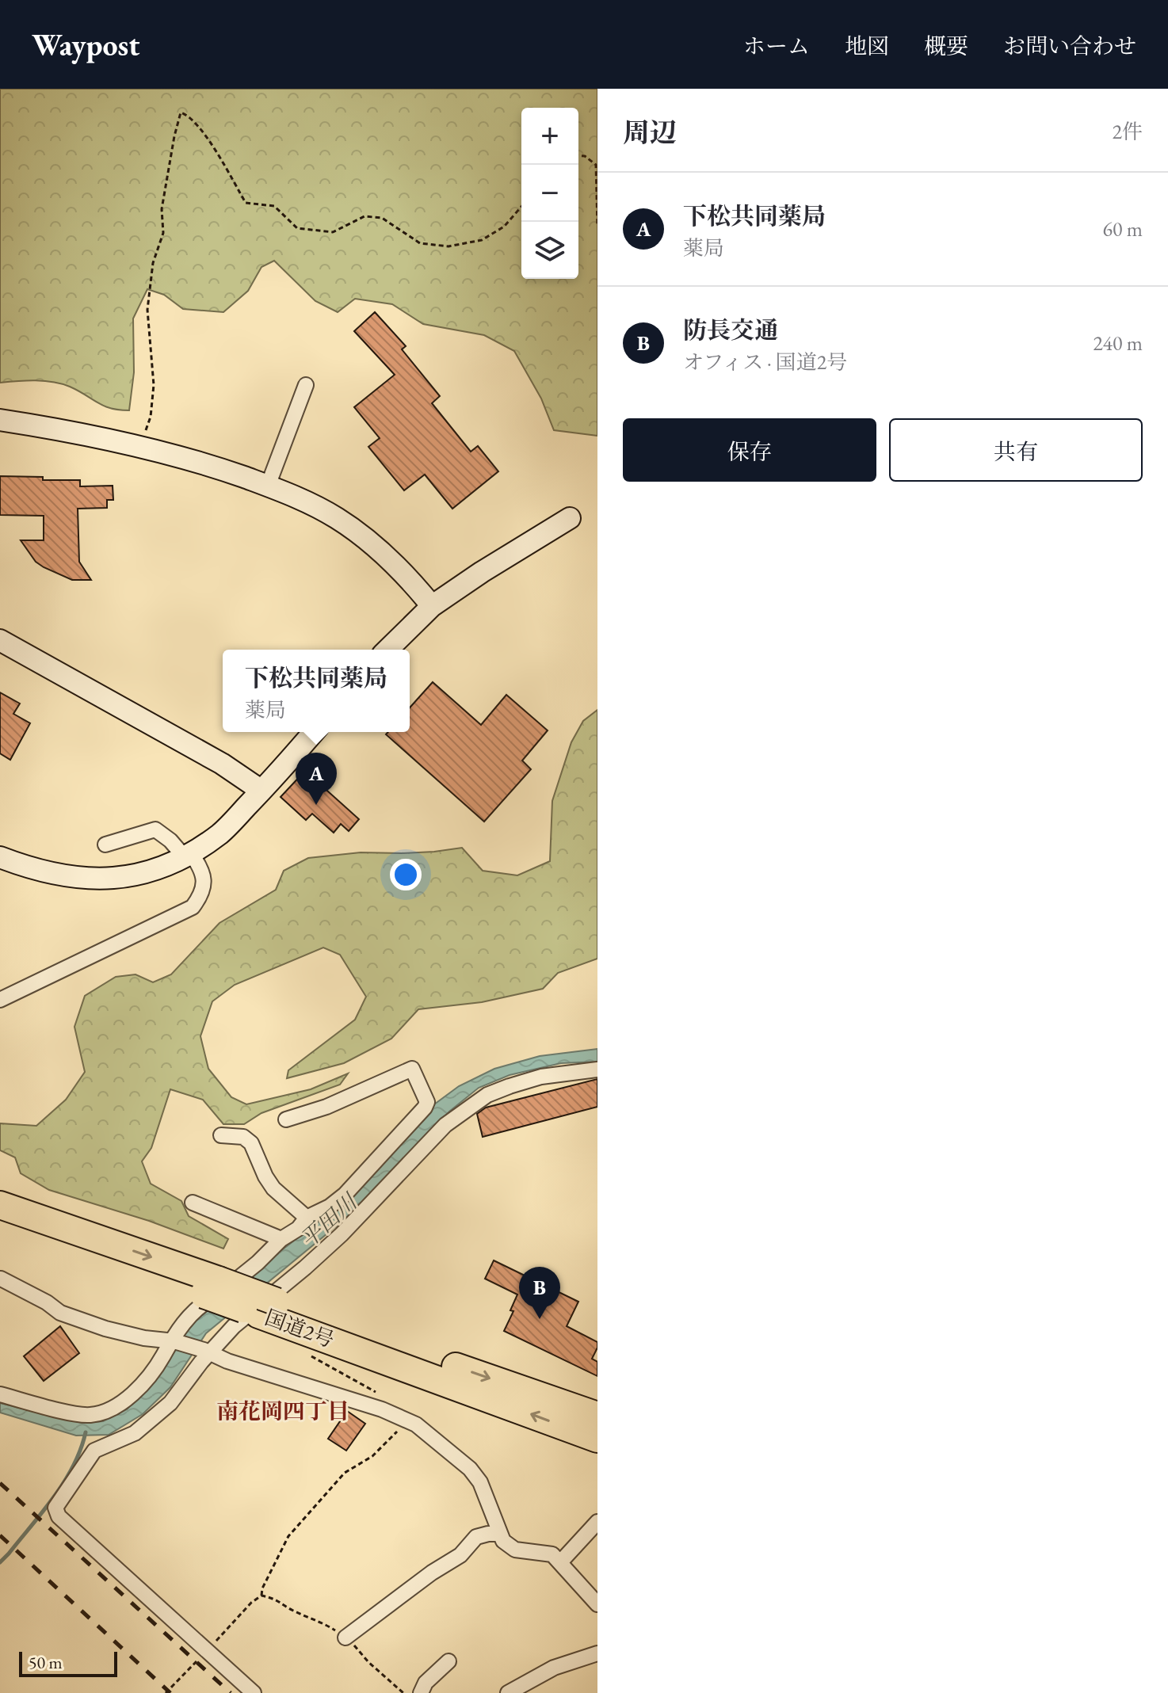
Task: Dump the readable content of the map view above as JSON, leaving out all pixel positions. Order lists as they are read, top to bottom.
{
  "streets": {
    "highway": ["国道2号"]
  },
  "districts": ["南花岡四丁目"],
  "water": ["平田川"],
  "scale_bar": "50 m",
  "page": {
    "header": "Waypost",
    "nav": [
      "ホーム",
      "地図",
      "概要",
      "お問い合わせ"
    ],
    "heading": ["周辺", "2件"],
    "map_buttons": ["+", "−"],
    "list": [
      {
        "mark": "A",
        "name": "下松共同薬局",
        "note": "薬局",
        "value": "60 m"
      },
      {
        "mark": "B",
        "name": "防長交通",
        "note": "オフィス · 国道2号",
        "value": "240 m"
      }
    ],
    "buttons": ["保存", "共有"],
    "popup": ["下松共同薬局", "薬局"],
    "pins": ["A", "B"],
    "scale": "50 m"
  }
}
